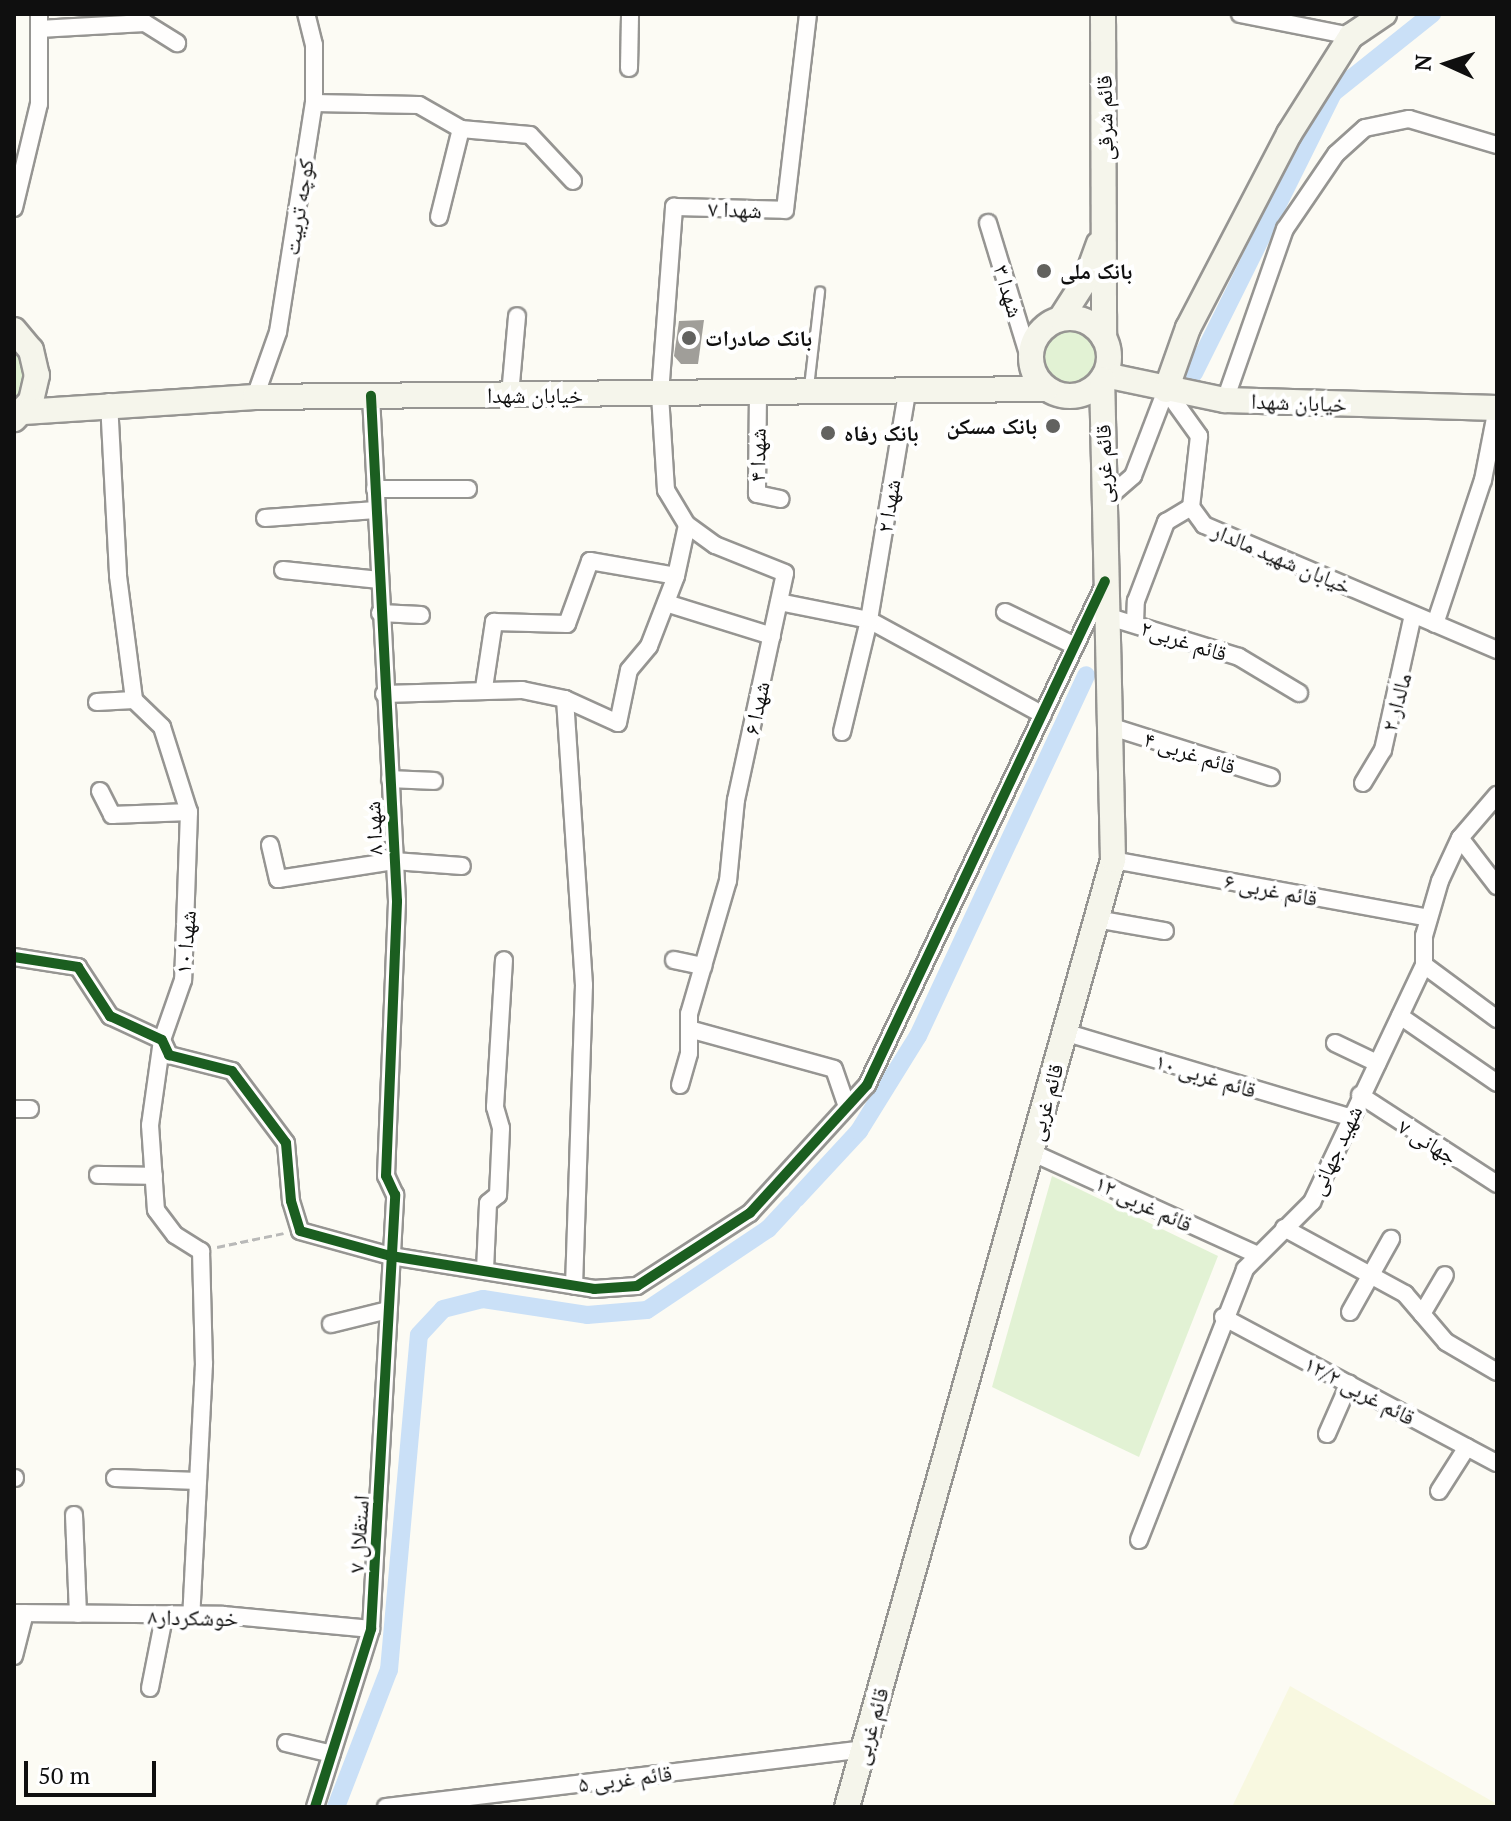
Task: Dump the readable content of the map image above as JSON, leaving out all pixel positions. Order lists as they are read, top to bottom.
{
  "streets": {
    "main road": ["قائم شرقی", "خیابان شهدا", "قائم غربی"],
    "street": [
      "کوچه تربیت",
      "شهدا ۷",
      "شهدا ۳",
      "شهدا ۴",
      "شهدا ۲",
      "خیابان شهید مالدار",
      "۲قائم غربی",
      "مالدار ۲",
      "شهدا ۶",
      "قائم غربی ۴",
      "شهدا ۸",
      "قائم غربی ۶",
      "شهدا ۱۰",
      "قائم غربی ۱۰",
      "جهانی ۷",
      "شهید جهانی",
      "قائم غربی ۱۲",
      "قائم غربی ۱۲/۲",
      "استقلال ۷",
      "خوشکردار۸",
      "قائم غربی ۵"
    ]
  },
  "crossings": [
    ["قائم شرقی", "شهدا ۳"],
    ["قائم شرقی", "خیابان شهدا"],
    ["قائم شرقی", "قائم غربی"],
    ["کوچه تربیت", "خیابان شهدا"],
    ["شهدا ۷", "خیابان شهدا"],
    ["شهدا ۷", "شهدا ۶"],
    ["شهدا ۳", "خیابان شهدا"],
    ["شهدا ۳", "قائم غربی"],
    ["خیابان شهدا", "شهدا ۴"],
    ["خیابان شهدا", "قائم غربی"],
    ["خیابان شهدا", "شهدا ۲"],
    ["خیابان شهدا", "خیابان شهید مالدار"],
    ["خیابان شهدا", "شهدا ۶"],
    ["خیابان شهدا", "شهدا ۸"],
    ["قائم غربی", "۲قائم غربی"],
    ["قائم غربی", "قائم غربی ۴"],
    ["قائم غربی", "قائم غربی ۶"],
    ["قائم غربی", "قائم غربی ۱۰"],
    ["قائم غربی", "قائم غربی ۱۲"],
    ["قائم غربی", "قائم غربی ۵"],
    ["خیابان شهید مالدار", "مالدار ۲"],
    ["شهدا ۸", "استقلال ۷"],
    ["قائم غربی ۶", "شهید جهانی"],
    ["قائم غربی ۱۰", "شهید جهانی"],
    ["جهانی ۷", "شهید جهانی"],
    ["شهید جهانی", "قائم غربی ۱۲"],
    ["شهید جهانی", "قائم غربی ۱۲/۲"],
    ["استقلال ۷", "خوشکردار۸"]
  ],
  "places": [
    "بانک ملی",
    "بانک صادرات",
    "بانک مسکن",
    "بانک رفاه"
  ],
  "scale_bar": "50 m",
  "north": "left"
}
